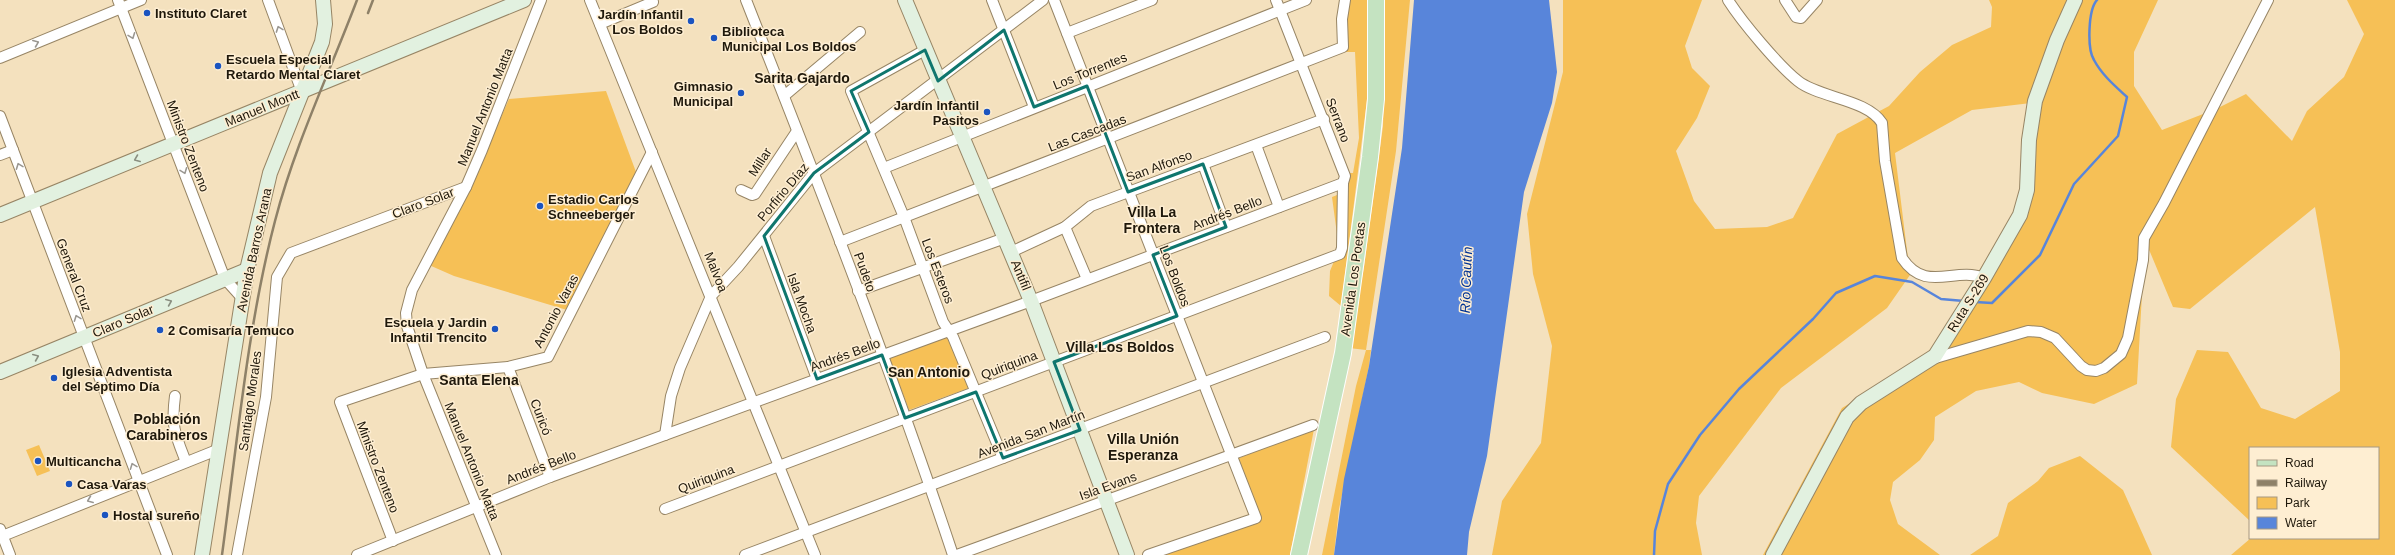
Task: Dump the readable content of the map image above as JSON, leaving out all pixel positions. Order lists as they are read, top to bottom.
{
  "streets": {
    "main road": ["Avenida Los Poetas"],
    "street": [
      "Los Torrentes",
      "Manuel Antonio Matta",
      "Manuel Montt",
      "Serrano",
      "Las Cascadas",
      "Ministro Zenteno",
      "Millar",
      "San Alfonso",
      "Porfirio Díaz",
      "Claro Solar",
      "Andrés Bello",
      "Avenida Barros Arana",
      "Los Esteros",
      "Malvoa",
      "Pudeto",
      "General Cruz",
      "Antifil",
      "Los Boldos",
      "Isla Mocha",
      "Ruta S-269",
      "Antonio Varas",
      "Quiriquina",
      "Santiago Morales",
      "Curicó",
      "Avenida San Martín",
      "Isla Evans"
    ]
  },
  "crossings": [
    ["Los Torrentes", "Serrano"],
    ["Los Torrentes", "Los Esteros"],
    ["Los Torrentes", "Antifil"],
    ["Los Torrentes", "Los Boldos"],
    ["Manuel Antonio Matta", "Claro Solar"],
    ["Manuel Antonio Matta", "Andrés Bello"],
    ["Manuel Antonio Matta", "Antonio Varas"],
    ["Manuel Montt", "Ministro Zenteno"],
    ["Manuel Montt", "Avenida Barros Arana"],
    ["Manuel Montt", "General Cruz"],
    ["Serrano", "Las Cascadas"],
    ["Serrano", "San Alfonso"],
    ["Serrano", "Andrés Bello"],
    ["Serrano", "Quiriquina"],
    ["Las Cascadas", "Los Esteros"],
    ["Las Cascadas", "Pudeto"],
    ["Las Cascadas", "Antifil"],
    ["Las Cascadas", "Los Boldos"],
    ["Ministro Zenteno", "Claro Solar"],
    ["Ministro Zenteno", "Andrés Bello"],
    ["Ministro Zenteno", "Avenida Barros Arana"],
    ["Ministro Zenteno", "Antonio Varas"],
    ["Millar", "Pudeto"],
    ["San Alfonso", "Antifil"],
    ["San Alfonso", "Los Boldos"],
    ["Porfirio Díaz", "Andrés Bello"],
    ["Porfirio Díaz", "Los Esteros"],
    ["Porfirio Díaz", "Malvoa"],
    ["Porfirio Díaz", "Pudeto"],
    ["Porfirio Díaz", "Antifil"],
    ["Porfirio Díaz", "Isla Mocha"],
    ["Claro Solar", "Avenida Barros Arana"],
    ["Claro Solar", "General Cruz"],
    ["Claro Solar", "Santiago Morales"],
    ["Andrés Bello", "Los Esteros"],
    ["Andrés Bello", "Malvoa"],
    ["Andrés Bello", "Pudeto"],
    ["Andrés Bello", "Antifil"],
    ["Andrés Bello", "Los Boldos"],
    ["Andrés Bello", "Isla Mocha"],
    ["Andrés Bello", "Curicó"],
    ["Los Esteros", "Antifil"],
    ["Los Esteros", "Quiriquina"],
    ["Los Esteros", "Avenida San Martín"],
    ["Malvoa", "Antonio Varas"],
    ["Malvoa", "Quiriquina"],
    ["Malvoa", "Avenida San Martín"],
    ["Pudeto", "Quiriquina"],
    ["Pudeto", "Avenida San Martín"],
    ["Antifil", "Quiriquina"],
    ["Antifil", "Avenida San Martín"],
    ["Antifil", "Isla Evans"],
    ["Los Boldos", "Quiriquina"],
    ["Los Boldos", "Avenida San Martín"],
    ["Los Boldos", "Isla Evans"],
    ["Antonio Varas", "Curicó"]
  ],
  "one_way": ["Ministro Zenteno", "Claro Solar", "General Cruz"],
  "districts": [
    "Sarita Gajardo",
    "Villa La Frontera",
    "Villa Los Boldos",
    "San Antonio",
    "Santa Elena",
    "Población Carabineros",
    "Villa Unión Esperanza"
  ],
  "water": ["Río Cautín"],
  "places": [
    "Instituto Claret",
    "Jardín Infantil Los Boldos",
    "Biblioteca Municipal Los Boldos",
    "Escuela Especial Retardo Mental Claret",
    "Gimnasio Municipal",
    "Jardín Infantil Pasitos",
    "Estadio Carlos Schneeberger",
    "Escuela y Jardin Infantil Trencito",
    "2 Comisaría Temuco",
    "Iglesia Adventista del Séptimo Día",
    "Multicancha",
    "Casa Varas",
    "Hostal sureño"
  ],
  "legend": [
    "Road",
    "Railway",
    "Park",
    "Water"
  ]
}
